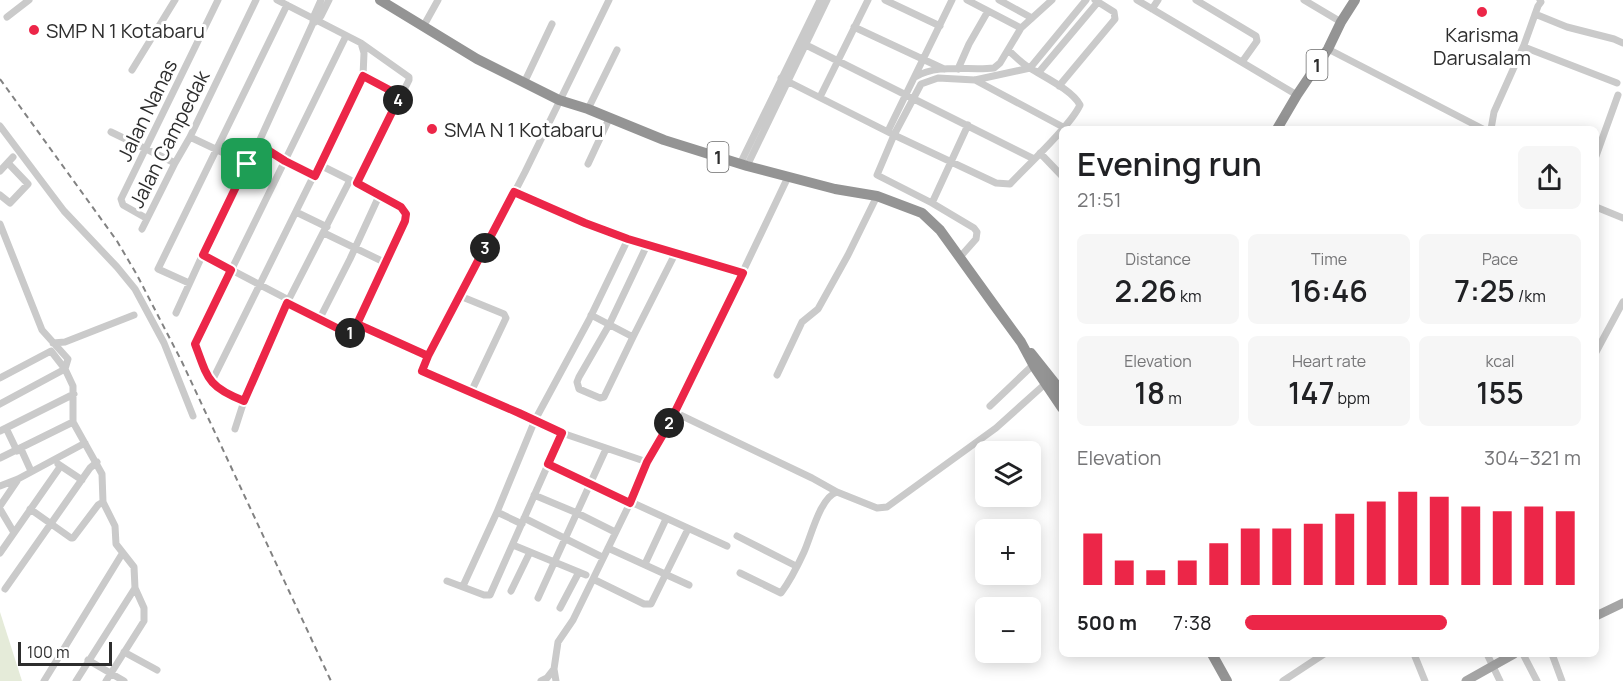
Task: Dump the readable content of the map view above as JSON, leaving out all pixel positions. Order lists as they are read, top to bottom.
{
  "streets": {
    "highway": ["1"],
    "street": ["Jalan Nanas", "Jalan Campedak"]
  },
  "crossings": [
    ["Jalan Nanas", "Jalan Campedak"]
  ],
  "places": ["Karisma Darusalam", "SMP N 1 Kotabaru", "SMA N 1 Kotabaru"],
  "scale_bar": "100 m",
  "page": {
    "pins": [
      "4",
      "3",
      "1",
      "2"
    ],
    "heading": ["Evening run", "21:51"],
    "stats": [
      ["Distance", "2.26 km"],
      ["Time", "16:46"],
      ["Pace", "7:25 /km"],
      ["Elevation", "18 m"],
      ["Heart rate", "147 bpm"],
      ["kcal", "155"]
    ],
    "chart": ["Elevation", "304–321 m"],
    "map_buttons": ["+", "−"],
    "list": [
      {
        "name": "500 m",
        "note": "7:38"
      }
    ],
    "scale": "100 m"
  }
}
